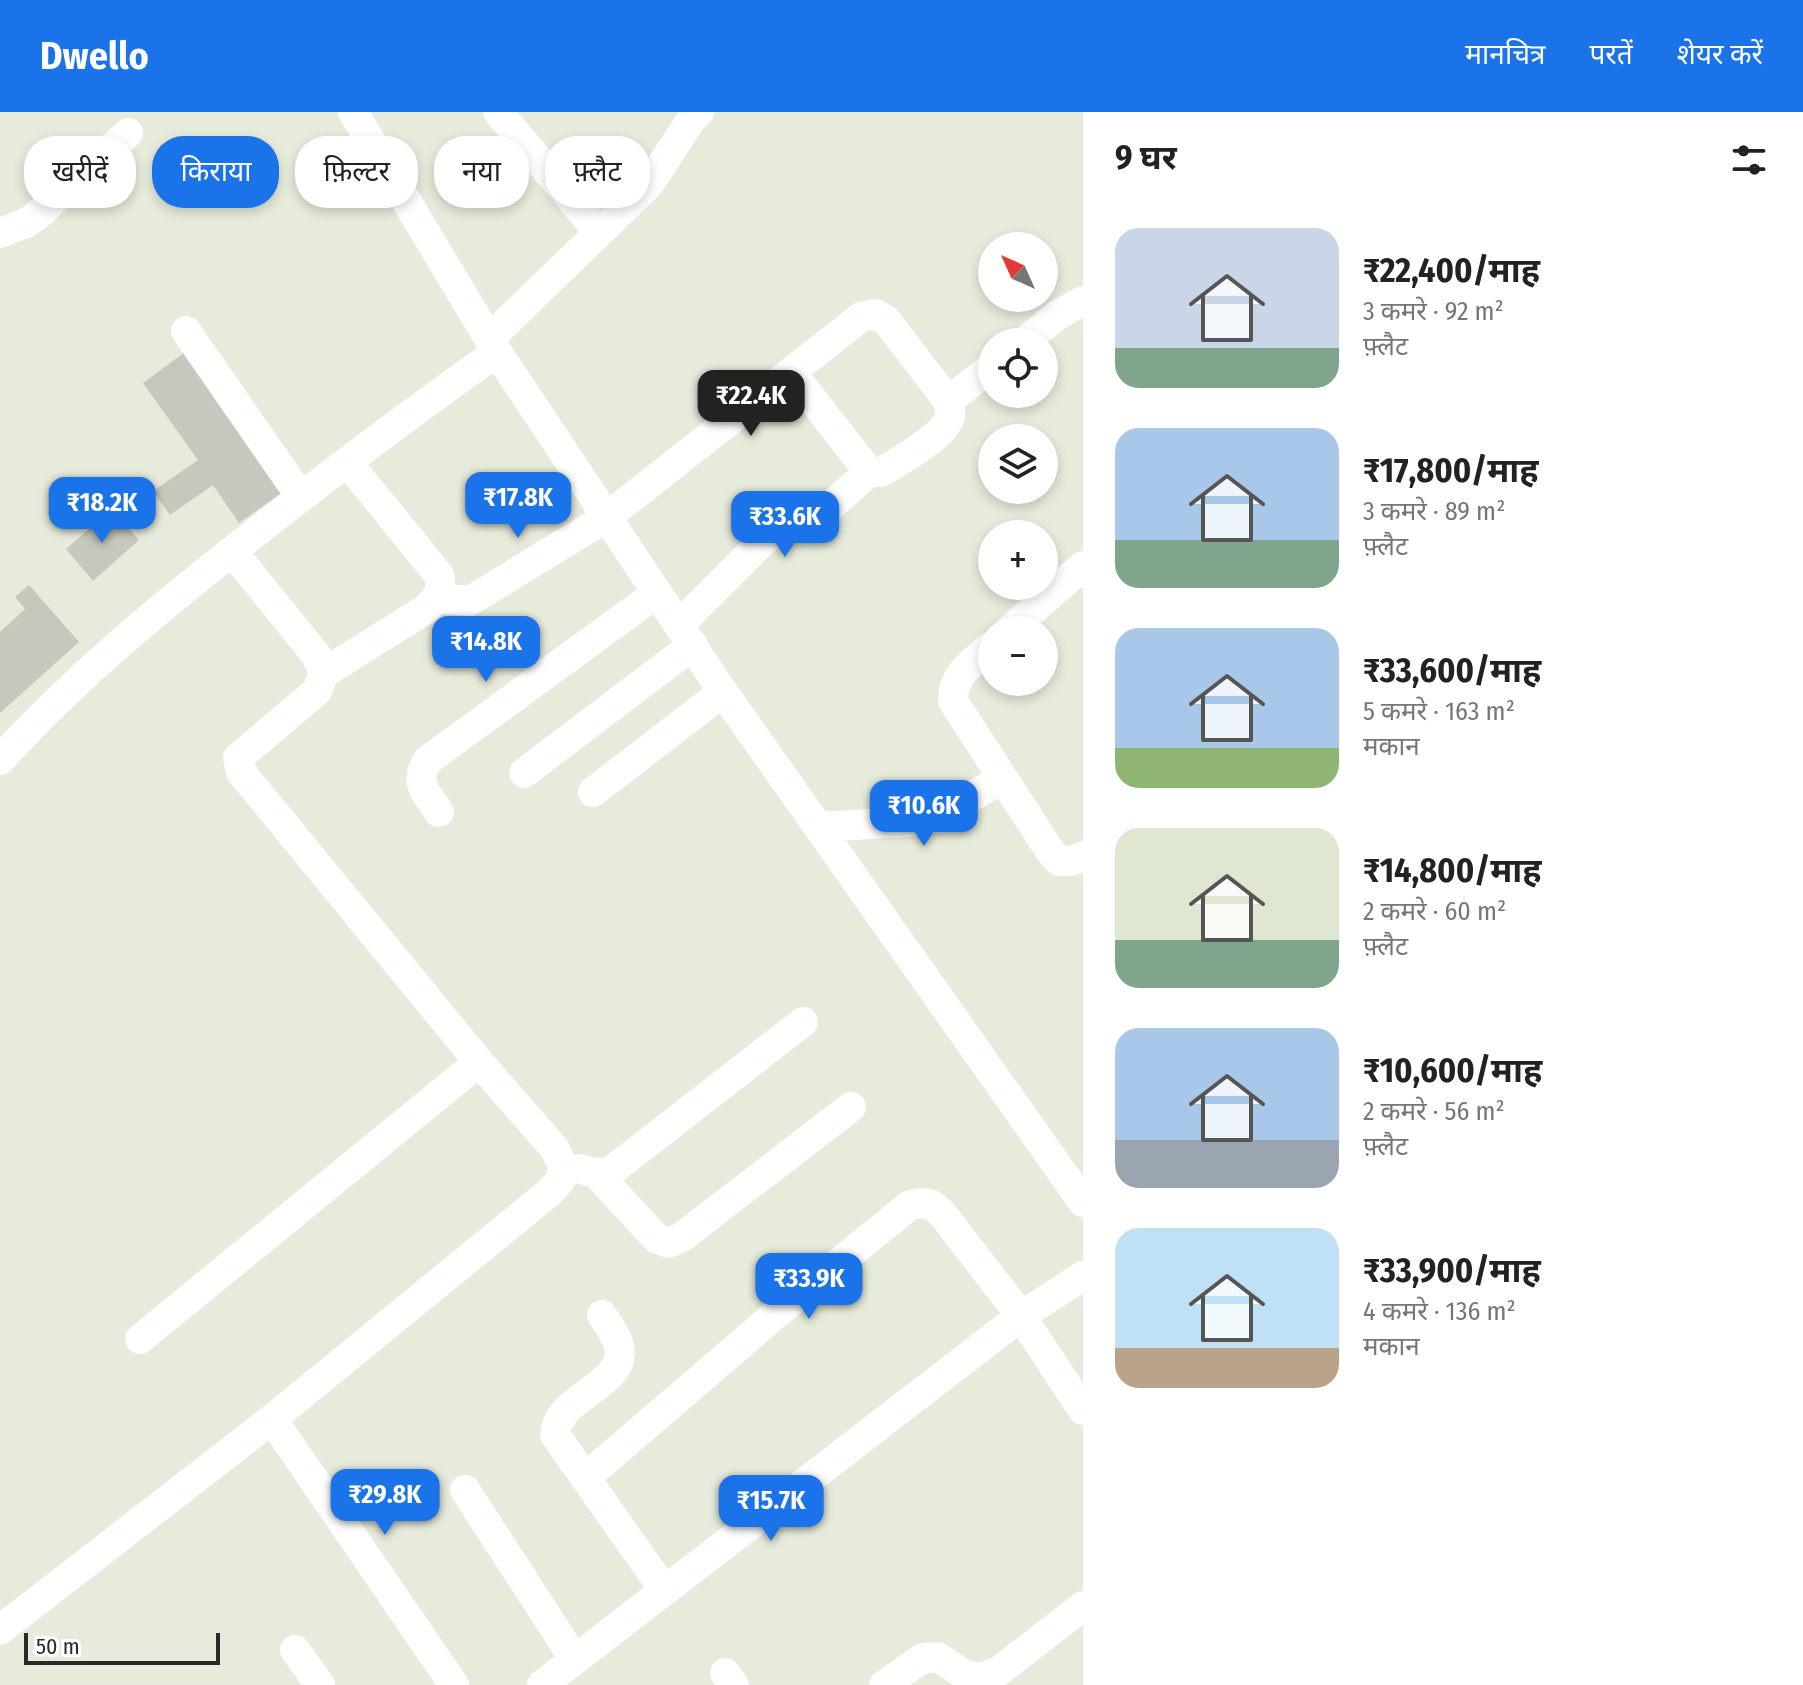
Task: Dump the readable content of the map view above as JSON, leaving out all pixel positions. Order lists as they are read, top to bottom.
{
  "scale_bar": "50 m",
  "north": "top left",
  "page": {
    "header": "Dwello",
    "nav": ["मानचित्र", "परतें", "शेयर करें"],
    "heading": "9 घर",
    "chip": [
      "खरीदें",
      "किराया",
      "फ़िल्टर",
      "नया",
      "फ़्लैट"
    ],
    "list": [
      {
        "name": "₹22,400/माह",
        "note": "3 कमरे · 92 m² · फ़्लैट"
      },
      {
        "name": "₹17,800/माह",
        "note": "3 कमरे · 89 m² · फ़्लैट"
      },
      {
        "name": "₹33,600/माह",
        "note": "5 कमरे · 163 m² · मकान"
      },
      {
        "name": "₹14,800/माह",
        "note": "2 कमरे · 60 m² · फ़्लैट"
      },
      {
        "name": "₹10,600/माह",
        "note": "2 कमरे · 56 m² · फ़्लैट"
      },
      {
        "name": "₹33,900/माह",
        "note": "4 कमरे · 136 m² · मकान"
      }
    ],
    "map_buttons": ["+", "−"],
    "price": [
      "₹22.4K",
      "₹17.8K",
      "₹18.2K",
      "₹33.6K",
      "₹14.8K",
      "₹10.6K",
      "₹33.9K",
      "₹29.8K",
      "₹15.7K"
    ],
    "scale": "50 m"
  }
}
